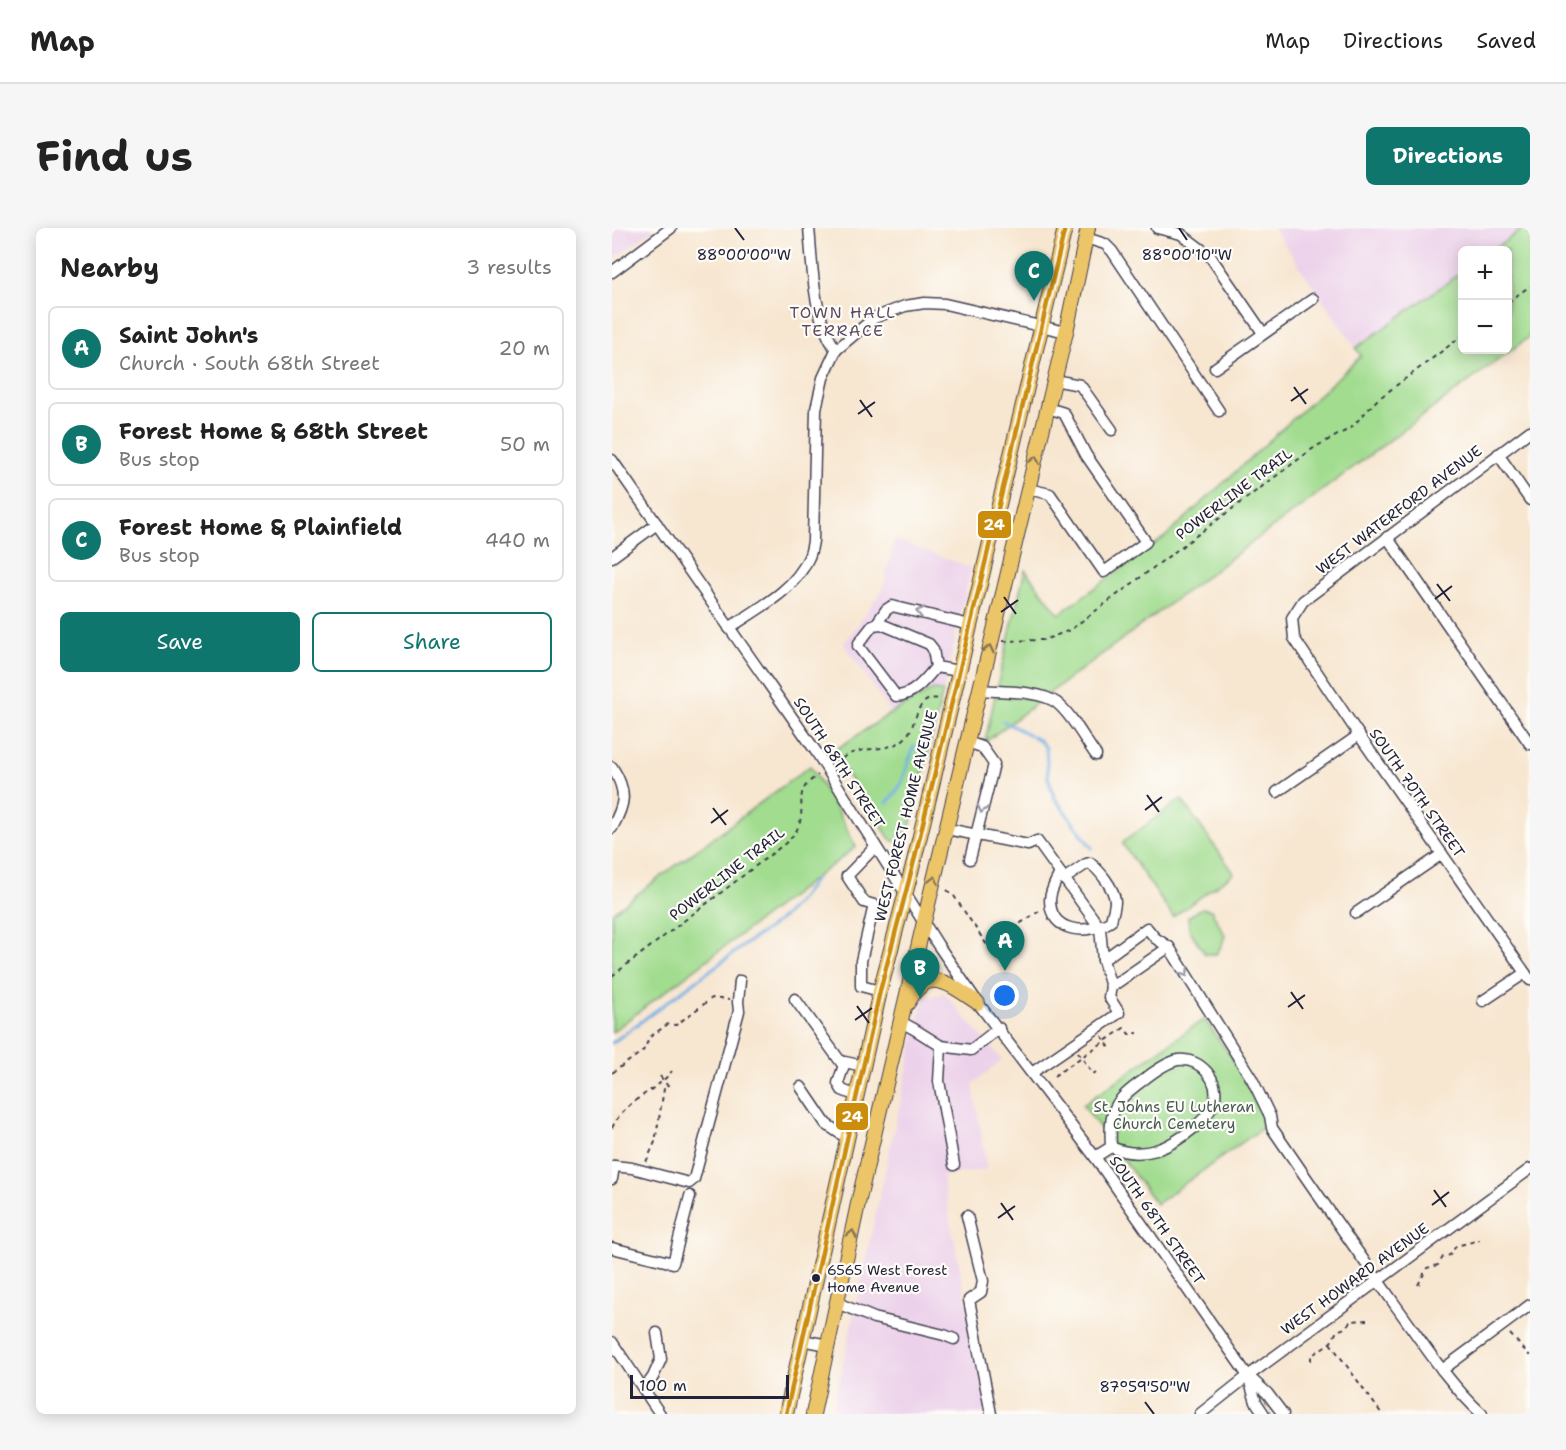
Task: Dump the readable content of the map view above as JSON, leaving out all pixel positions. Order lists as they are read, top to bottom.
{
  "streets": {
    "main road": ["WEST FOREST HOME AVENUE"],
    "street": [
      "WEST WATERFORD AVENUE",
      "SOUTH 68TH STREET",
      "SOUTH 70TH STREET",
      "WEST HOWARD AVENUE"
    ],
    "path": ["POWERLINE TRAIL"]
  },
  "crossings": [
    ["POWERLINE TRAIL", "SOUTH 68TH STREET"],
    ["WEST WATERFORD AVENUE", "SOUTH 70TH STREET"],
    ["SOUTH 68TH STREET", "WEST FOREST HOME AVENUE"],
    ["SOUTH 68TH STREET", "WEST HOWARD AVENUE"]
  ],
  "districts": ["TOWN HALL TERRACE"],
  "parks": ["St. Johns EU Lutheran Church Cemetery"],
  "places": ["6565 West Forest Home Avenue"],
  "lines": ["transit line 24"],
  "scale_bar": "100 m",
  "page": {
    "header": "Map",
    "nav": ["Map", "Directions", "Saved"],
    "buttons": [
      "Directions",
      ["Save", "Share"]
    ],
    "title": "Find us",
    "heading": ["Nearby", "3 results"],
    "map_buttons": ["+", "−"],
    "pins": ["C", "A", "B"],
    "list": [
      {
        "mark": "A",
        "name": "Saint John's",
        "note": "Church · South 68th Street",
        "value": "20 m"
      },
      {
        "mark": "B",
        "name": "Forest Home & 68th Street",
        "note": "Bus stop",
        "value": "50 m"
      },
      {
        "mark": "C",
        "name": "Forest Home & Plainfield",
        "note": "Bus stop",
        "value": "440 m"
      }
    ],
    "scale": "100 m"
  },
  "coordinates": ["88°00'00\"W", "88°00'10\"W", "87°59'50\"W"]
}
